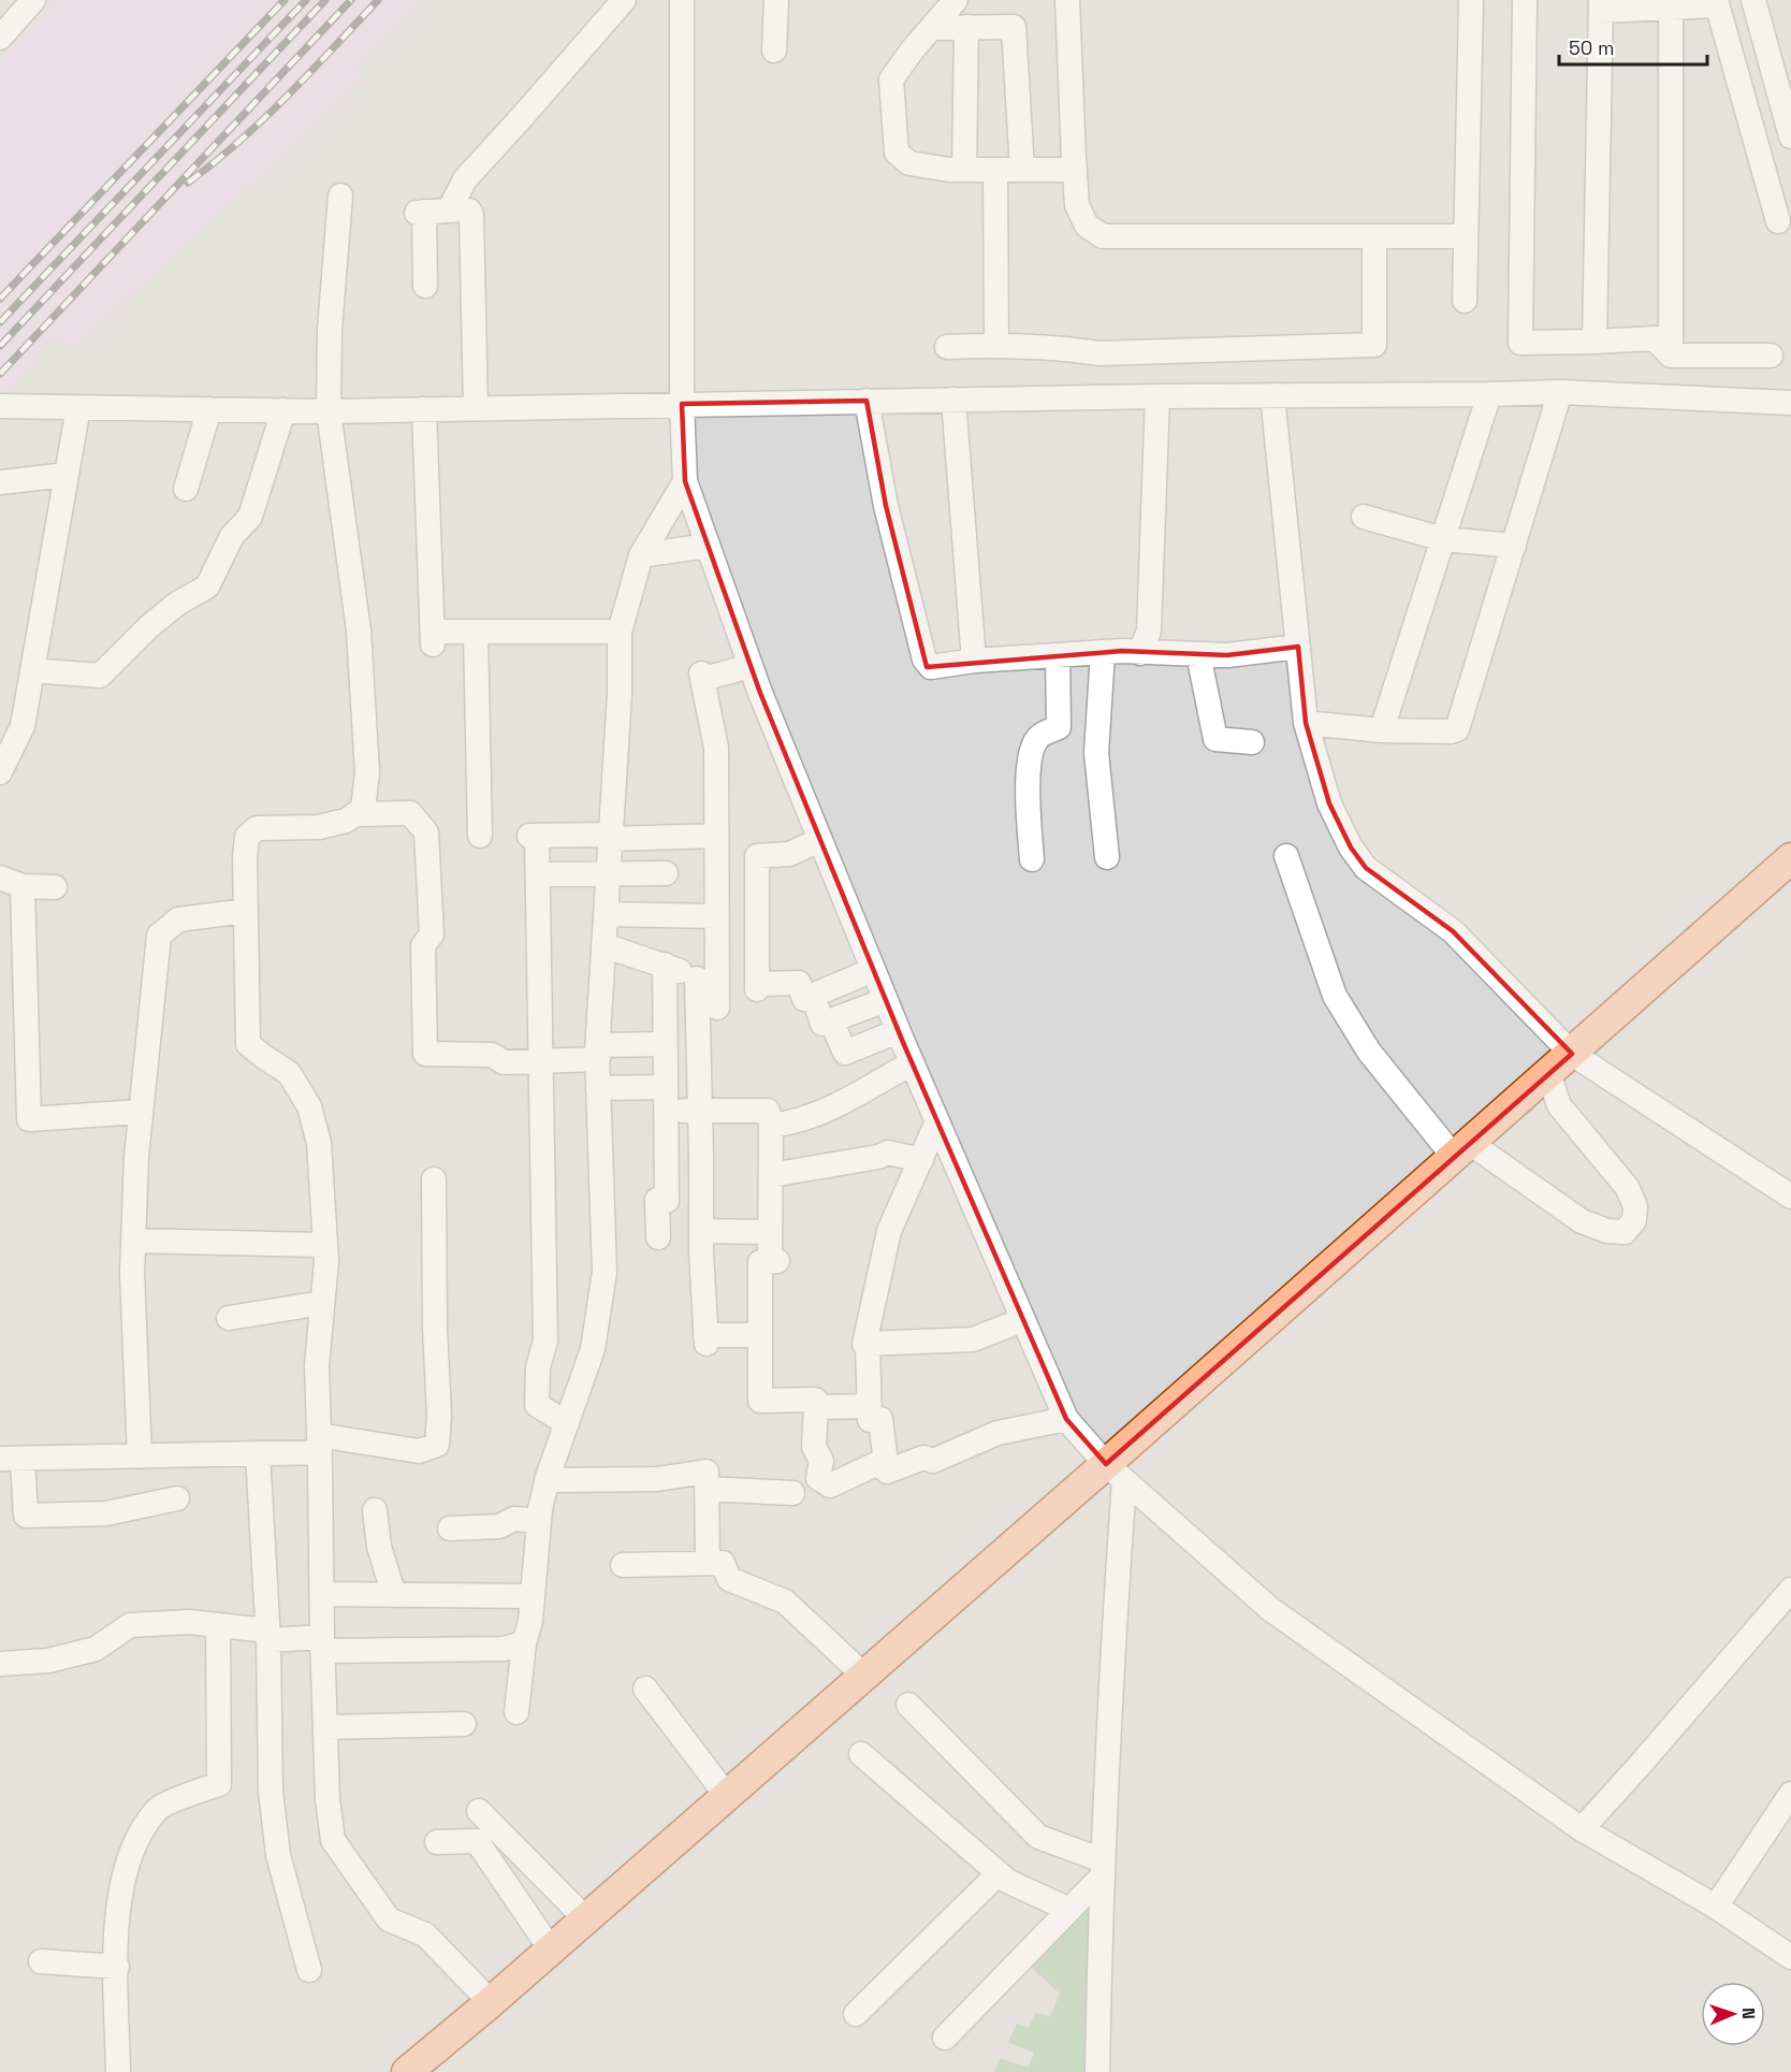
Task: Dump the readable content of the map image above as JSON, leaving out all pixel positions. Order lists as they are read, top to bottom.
{
  "scale_bar": "50 m",
  "north": "right"
}
